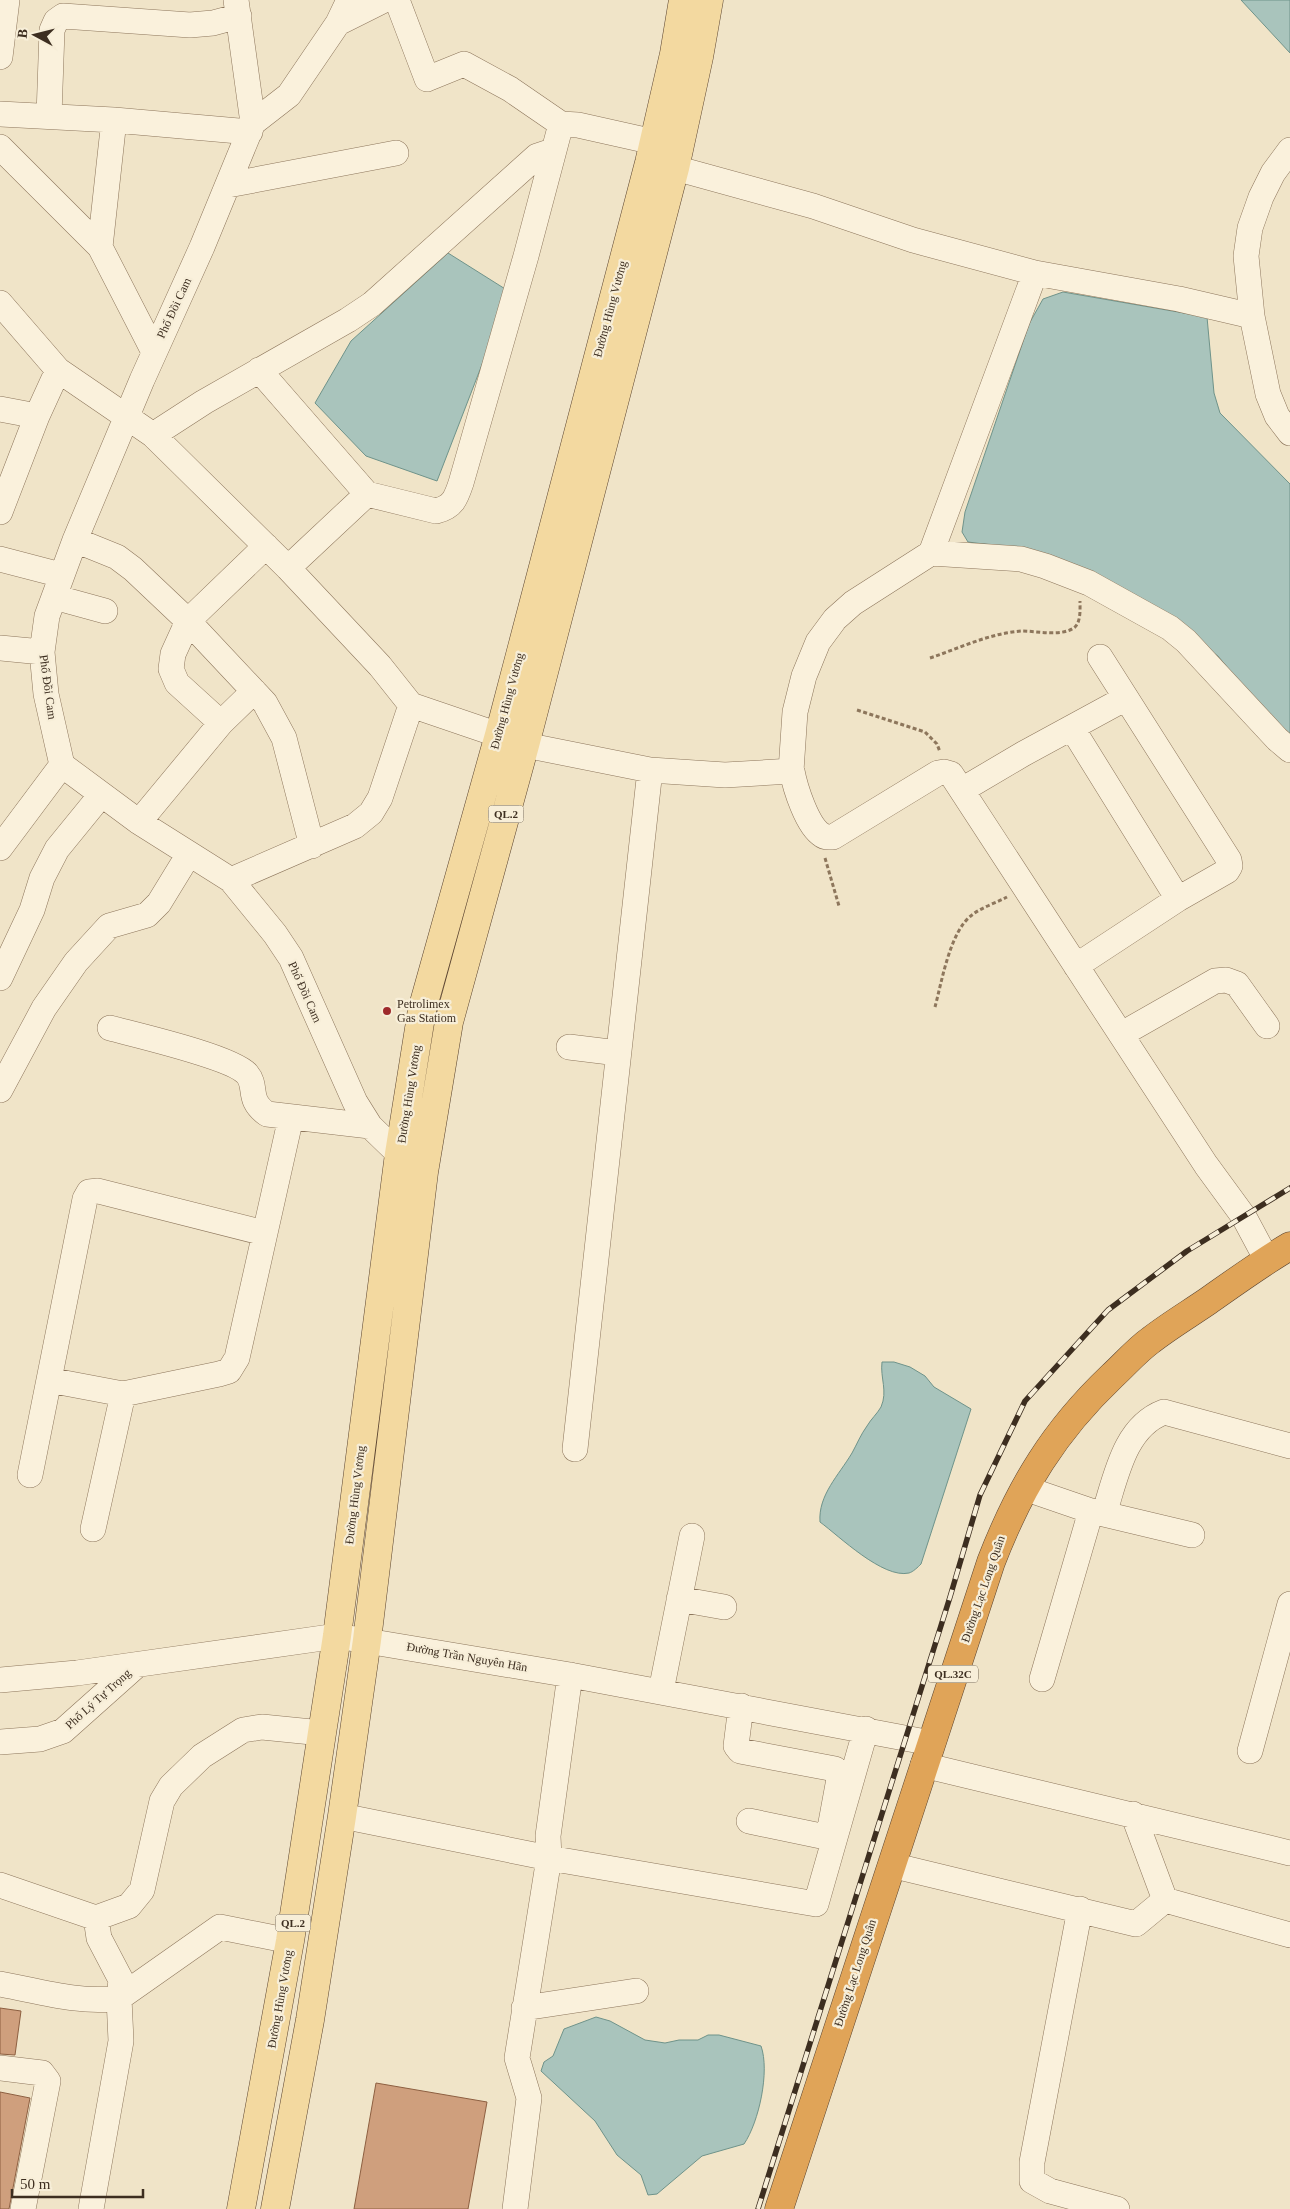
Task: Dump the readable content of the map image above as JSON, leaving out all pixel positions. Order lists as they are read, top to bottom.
{
  "streets": {
    "highway": ["Đường Lạc Long Quân", "QL.32C"],
    "main road": ["Đường Hùng Vương", "QL.2"],
    "street": ["Phố Đồi Cam", "Đường Trần Nguyên Hãn", "Phố Lý Tự Trọng"]
  },
  "crossings": [
    ["Phố Đồi Cam", "Đường Hùng Vương"],
    ["Phố Đồi Cam", "QL.2"],
    ["Đường Hùng Vương", "Đường Trần Nguyên Hãn"],
    ["QL.2", "Đường Trần Nguyên Hãn"],
    ["Đường Lạc Long Quân", "Đường Trần Nguyên Hãn"],
    ["Đường Trần Nguyên Hãn", "Phố Lý Tự Trọng"]
  ],
  "places": ["Petrolimex Gas Statiom"],
  "scale_bar": "50 m",
  "north": "left"
}
